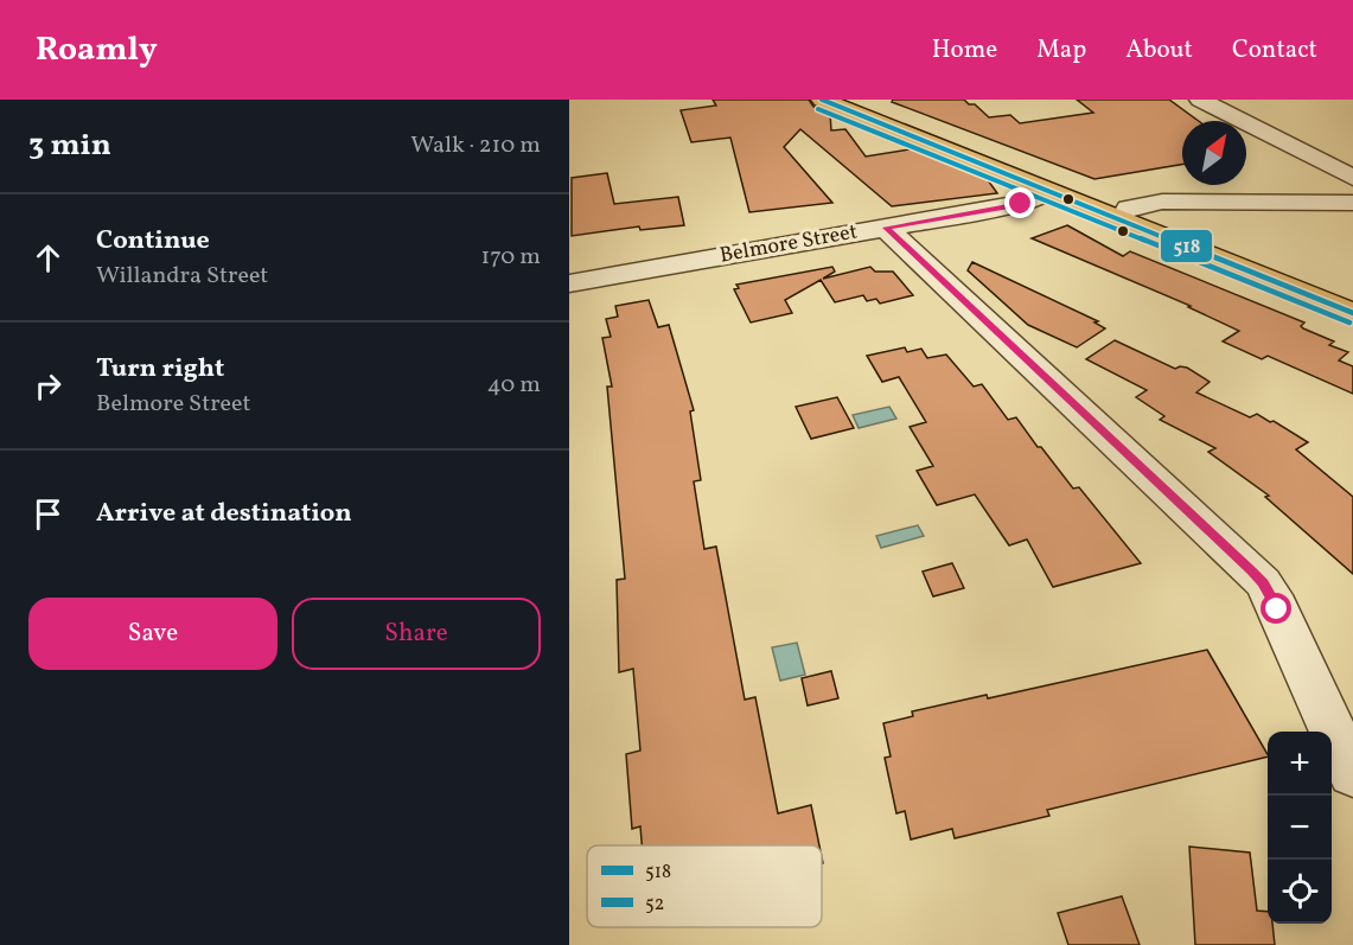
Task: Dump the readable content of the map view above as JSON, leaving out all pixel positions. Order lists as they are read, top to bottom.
{
  "streets": {
    "street": ["Belmore Street"]
  },
  "lines": ["transit line 518", "transit line 52"],
  "legend": ["518", "52"],
  "north": "top right",
  "page": {
    "header": "Roamly",
    "nav": [
      "Home",
      "Map",
      "About",
      "Contact"
    ],
    "heading": ["3 min", "Walk · 210 m"],
    "list": [
      ["Continue", "Willandra Street", "170 m"],
      ["Turn right", "Belmore Street", "40 m"],
      "Arrive at destination"
    ],
    "buttons": ["Save", "Share"],
    "map_buttons": ["+", "−"]
  }
}
